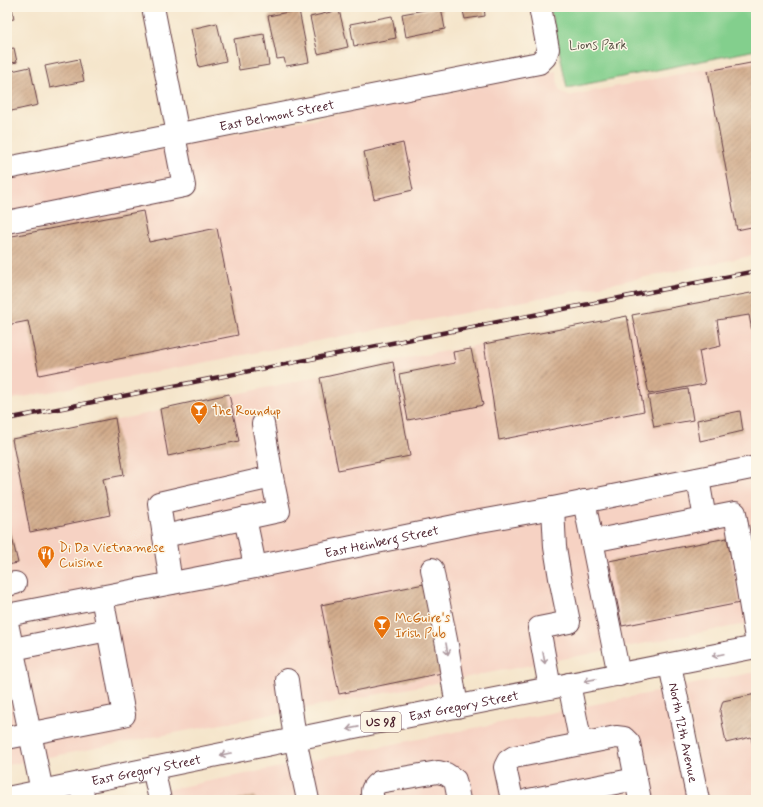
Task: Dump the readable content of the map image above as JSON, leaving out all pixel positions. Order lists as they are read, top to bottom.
{
  "streets": {
    "main road": [
      "East Belmont Street",
      "East Heinberg Street",
      "East Gregory Street",
      "US 98",
      "North 12th Avenue"
    ]
  },
  "crossings": [
    ["East Gregory Street", "North 12th Avenue"]
  ],
  "one_way": ["East Gregory Street"],
  "parks": ["Lions Park"],
  "places": {
    "bar": ["The Roundup", "McGuire's Irish Pub"],
    "restaurant": ["Di Da Vietnamese Cuisine"]
  }
}
